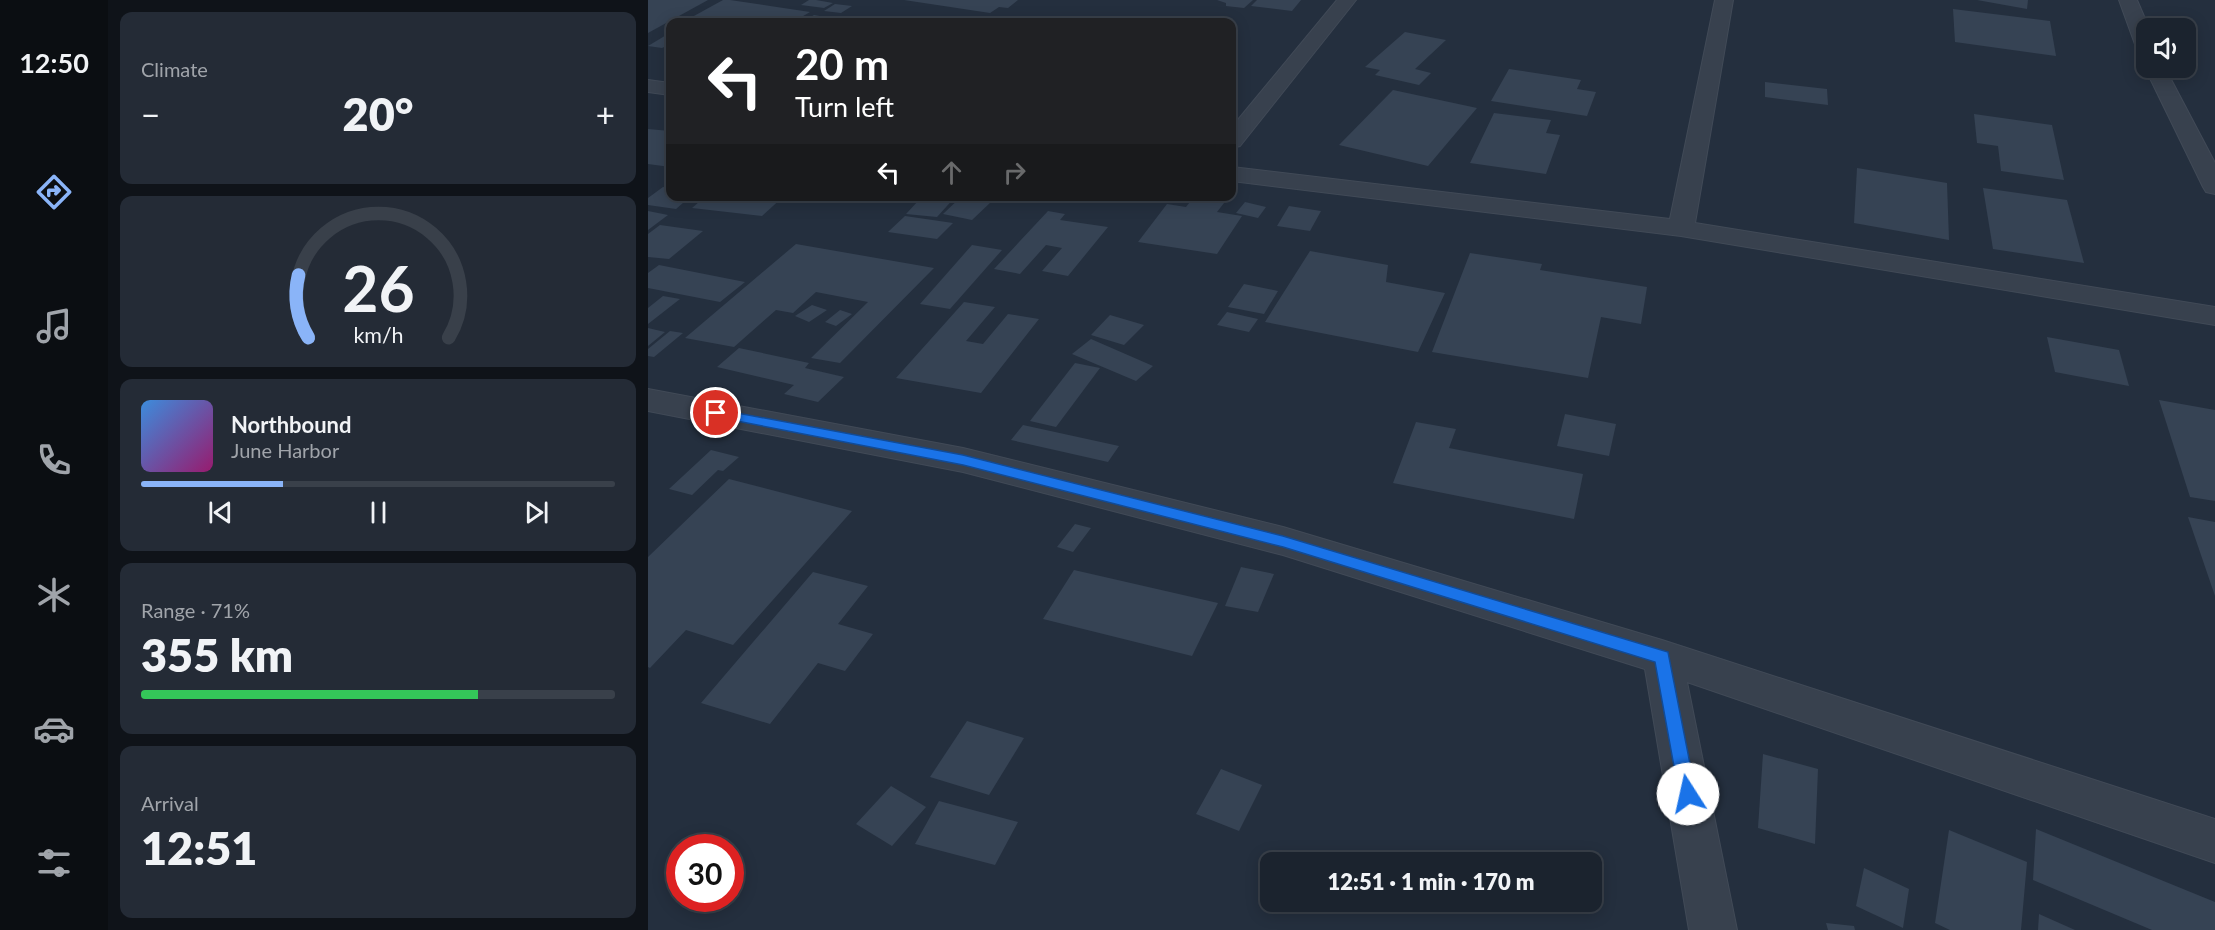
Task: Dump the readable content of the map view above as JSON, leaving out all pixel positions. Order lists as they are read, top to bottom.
{
  "page": {
    "tabs": "12:50",
    "tile": [
      "Climate",
      ["Range · 71%", "355 km"],
      ["Arrival", "12:51"]
    ],
    "turn": ["20 m", "Turn left"],
    "heat": ["−", "20°", "+"],
    "song": ["Northbound", "June Harbor"],
    "limit": "30",
    "trip": "12:51 · 1 min · 170 m",
    "gauge": ["26", "km/h"]
  }
}
